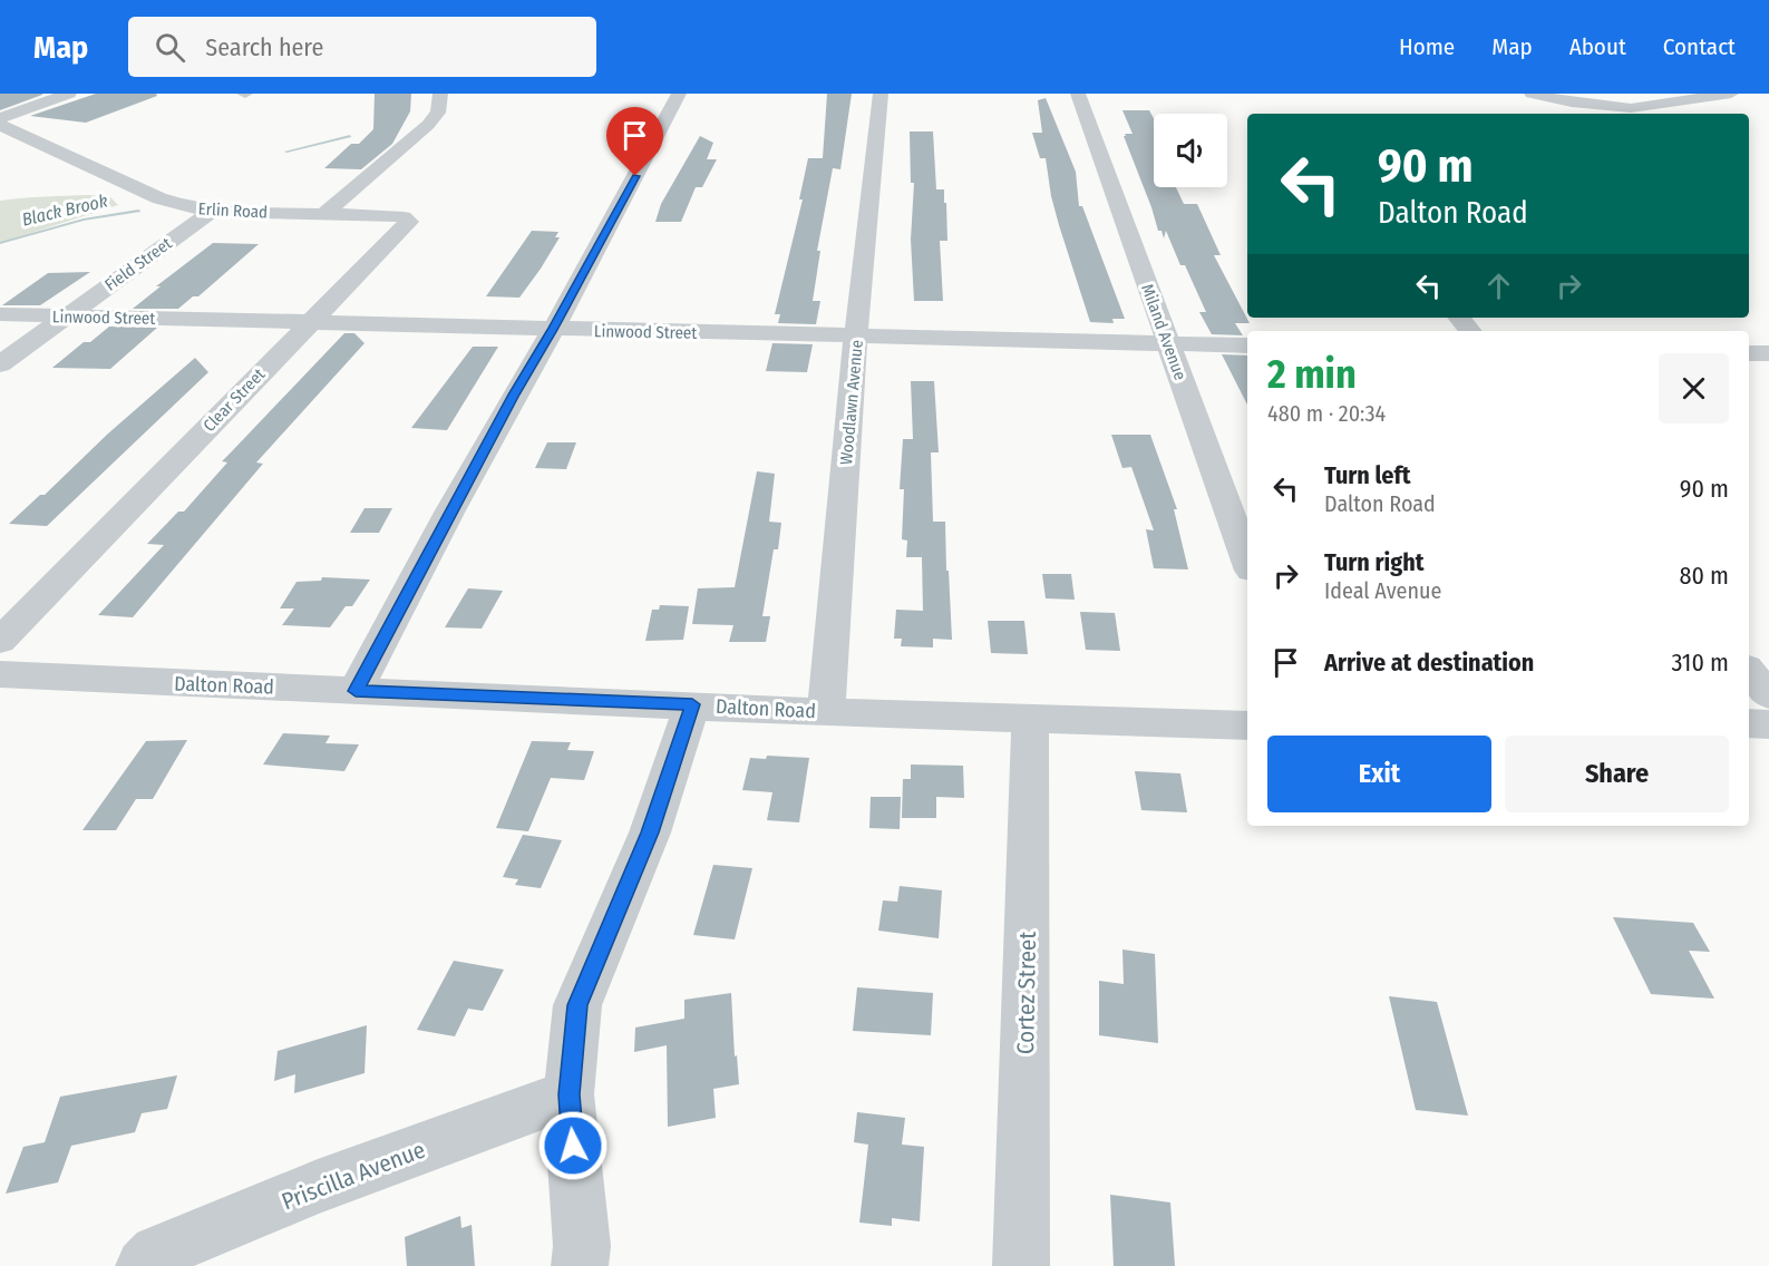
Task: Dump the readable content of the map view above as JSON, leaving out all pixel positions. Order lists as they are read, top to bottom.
{
  "streets": {
    "street": [
      "Erlin Road",
      "Field Street",
      "Linwood Street",
      "Miland Avenue",
      "Clear Street",
      "Woodlawn Avenue",
      "Dalton Road",
      "Cortez Street",
      "Priscilla Avenue"
    ]
  },
  "crossings": [
    ["Erlin Road", "Field Street"],
    ["Erlin Road", "Clear Street"],
    ["Field Street", "Linwood Street"],
    ["Linwood Street", "Miland Avenue"],
    ["Linwood Street", "Clear Street"],
    ["Linwood Street", "Woodlawn Avenue"],
    ["Woodlawn Avenue", "Dalton Road"],
    ["Dalton Road", "Cortez Street"]
  ],
  "water": ["Black Brook"],
  "page": {
    "header": "Map",
    "search": "Search here",
    "nav": [
      "Home",
      "Map",
      "About",
      "Contact"
    ],
    "turn": ["90 m", "Dalton Road"],
    "heading": ["2 min", "480 m · 20:34"],
    "list": [
      {
        "name": "Turn left",
        "note": "Dalton Road",
        "value": "90 m"
      },
      {
        "name": "Turn right",
        "note": "Ideal Avenue",
        "value": "80 m"
      },
      {
        "name": "Arrive at destination",
        "value": "310 m"
      }
    ],
    "buttons": ["Exit", "Share"]
  }
}
